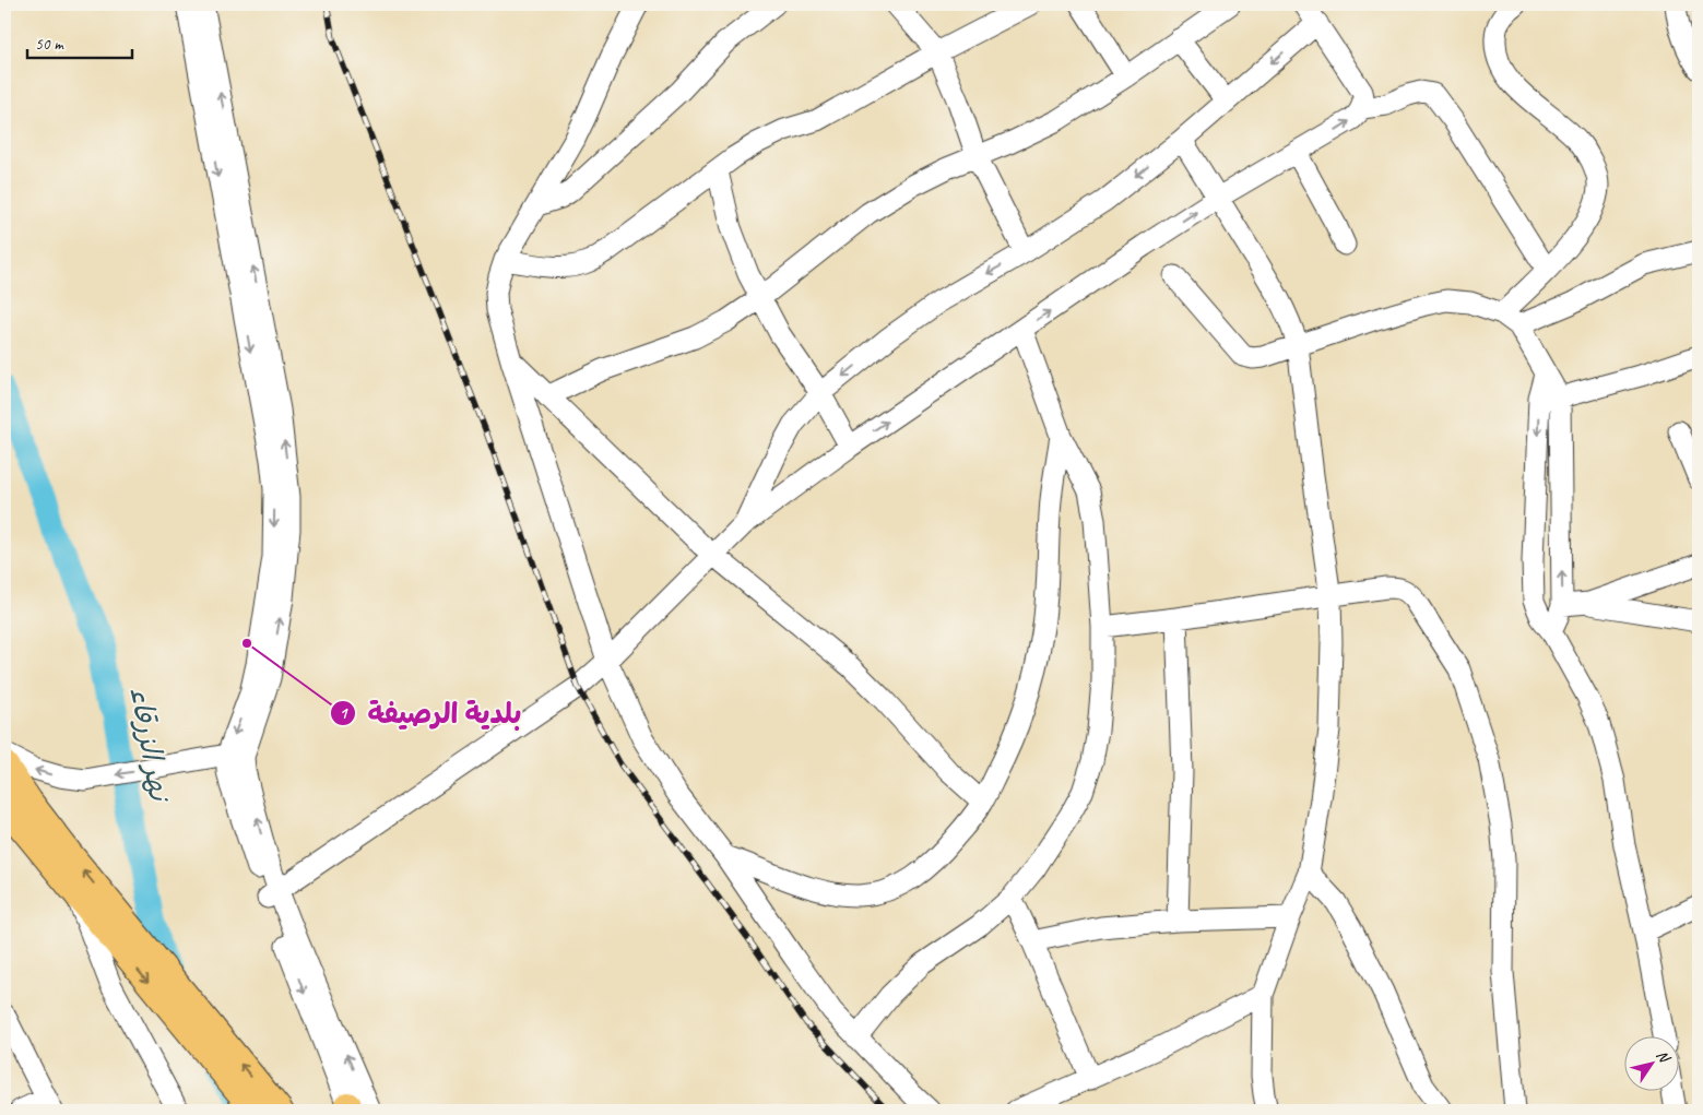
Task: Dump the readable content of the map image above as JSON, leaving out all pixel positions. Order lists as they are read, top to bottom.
{
  "water": ["نهر الزرقاء"],
  "places": ["بلدية الرصيفة"],
  "scale_bar": "50 m",
  "north": "top right"
}
